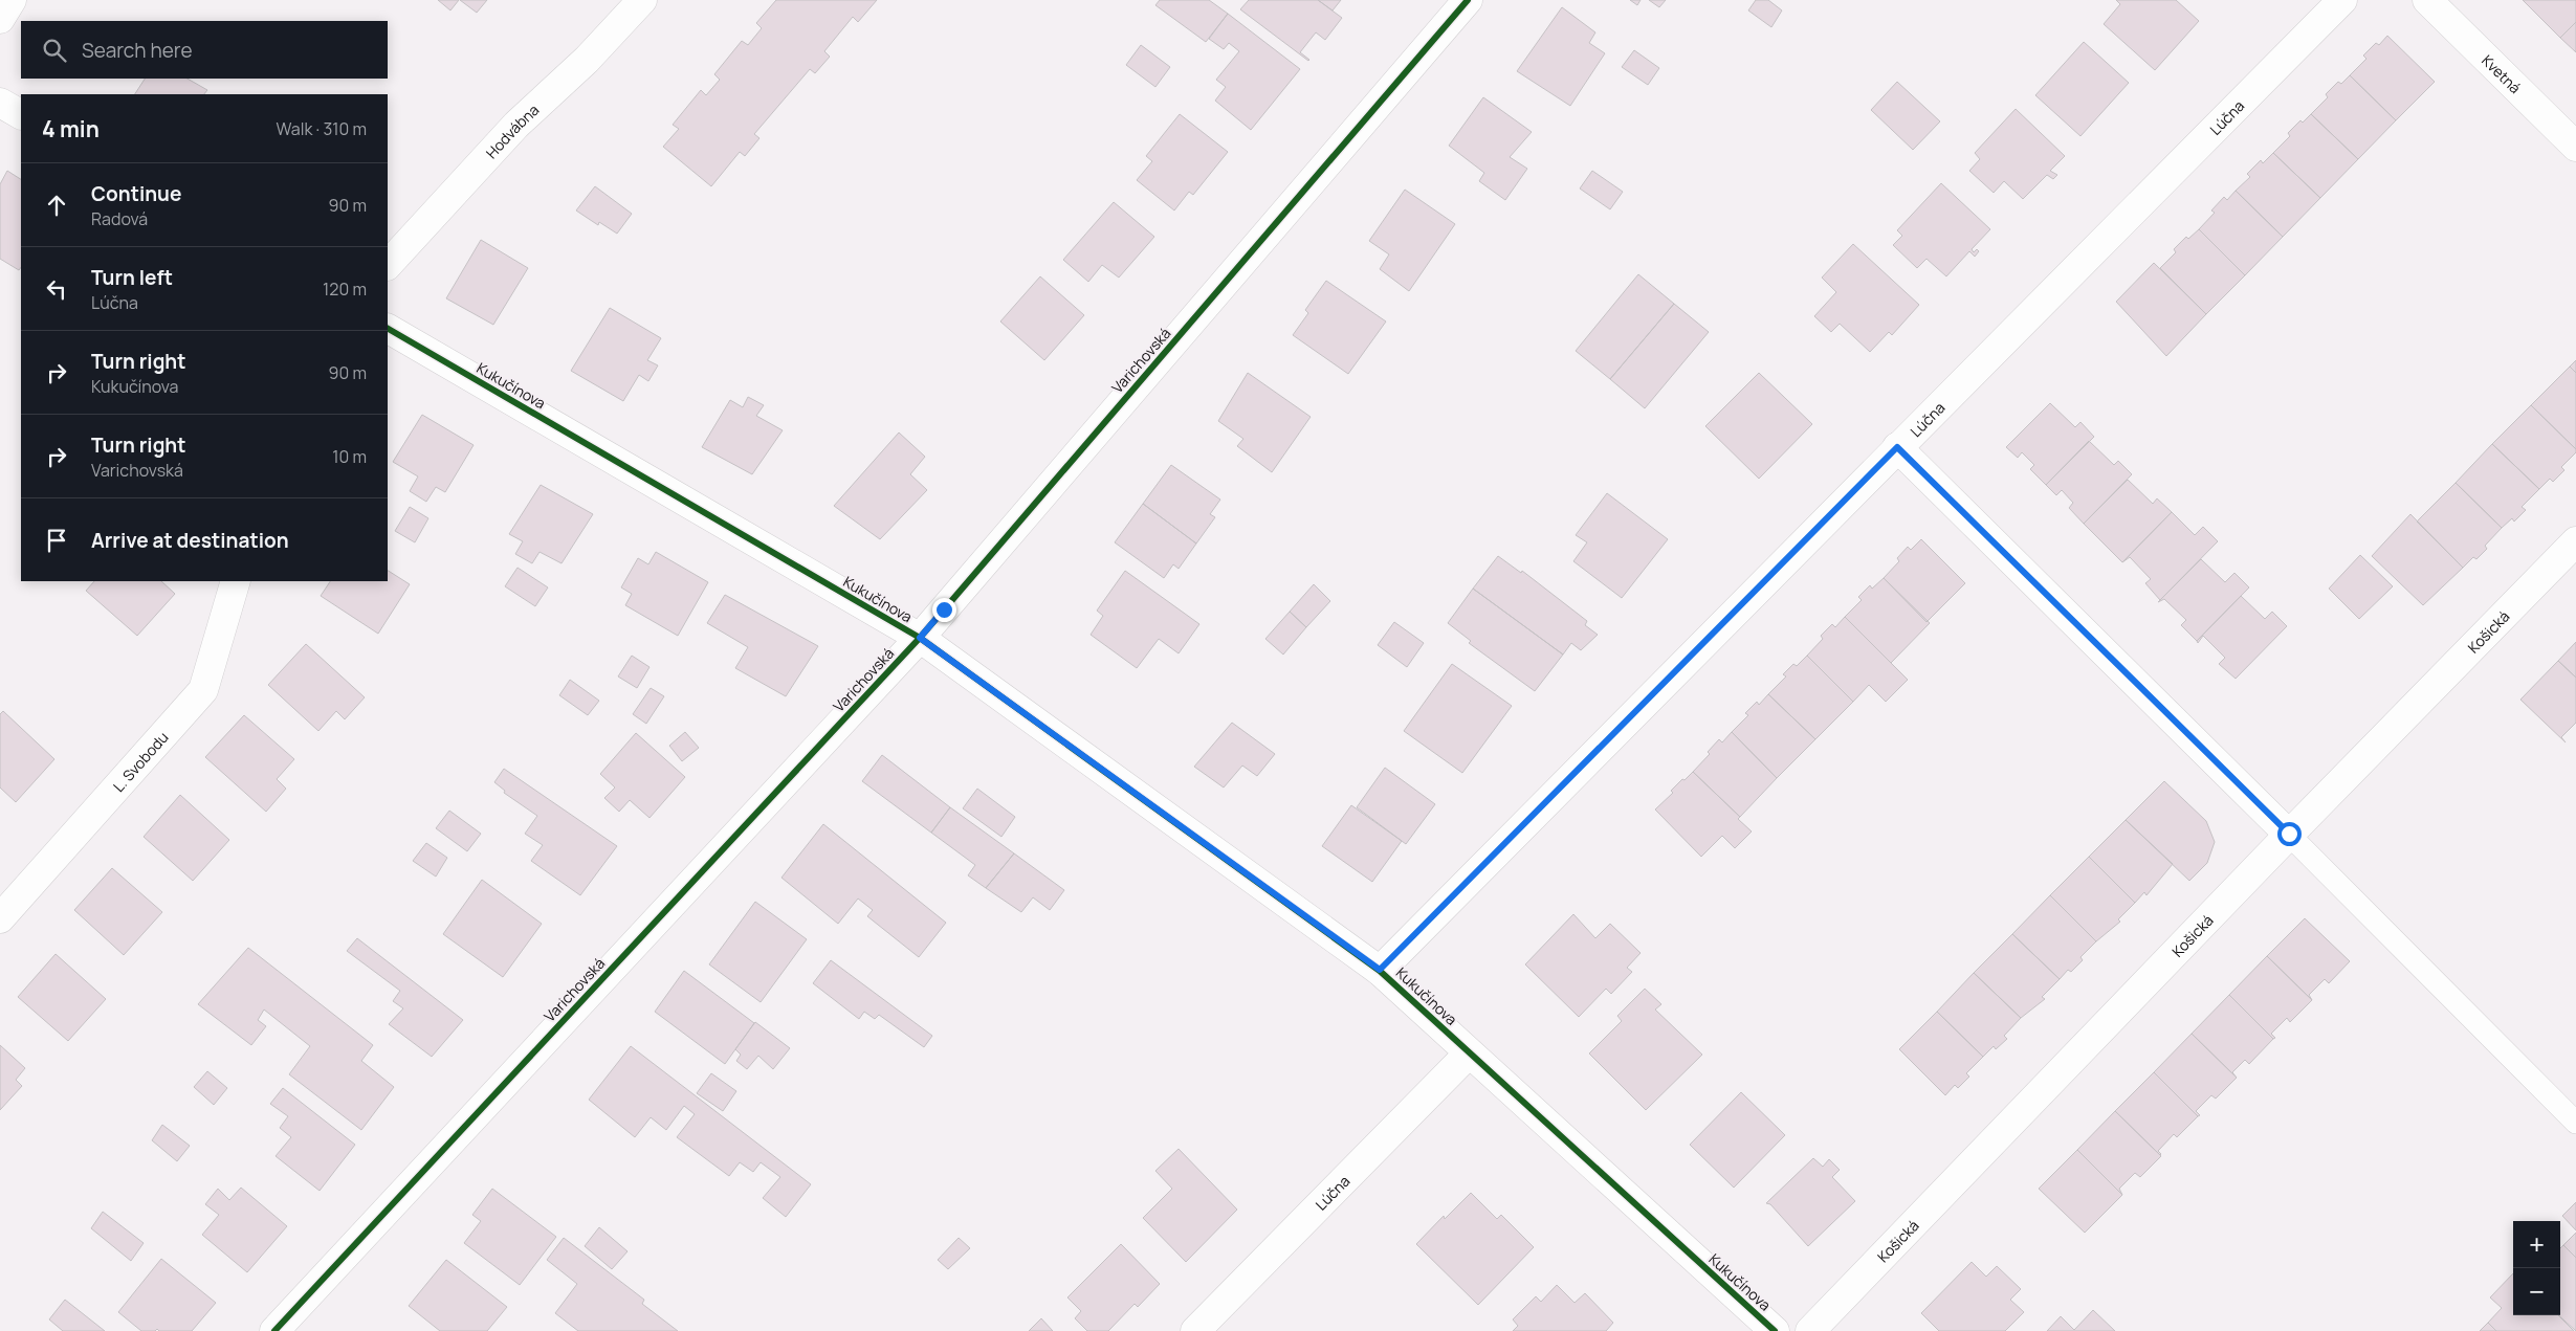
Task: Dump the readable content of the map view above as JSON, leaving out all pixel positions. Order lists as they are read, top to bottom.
{
  "streets": {
    "street": [
      "Kvetná",
      "Lúčna",
      "Hodvábna",
      "Varichovská",
      "Kukučínova",
      "Košická",
      "L. Svobodu"
    ]
  },
  "crossings": [
    ["Lúčna", "Kukučínova"],
    ["Varichovská", "Kukučínova"]
  ],
  "page": {
    "search": "Search here",
    "heading": ["4 min", "Walk · 310 m"],
    "list": [
      ["Continue", "Radová", "90 m"],
      ["Turn left", "Lúčna", "120 m"],
      ["Turn right", "Kukučínova", "90 m"],
      ["Turn right", "Varichovská", "10 m"],
      "Arrive at destination"
    ],
    "map_buttons": ["+", "−"]
  }
}
